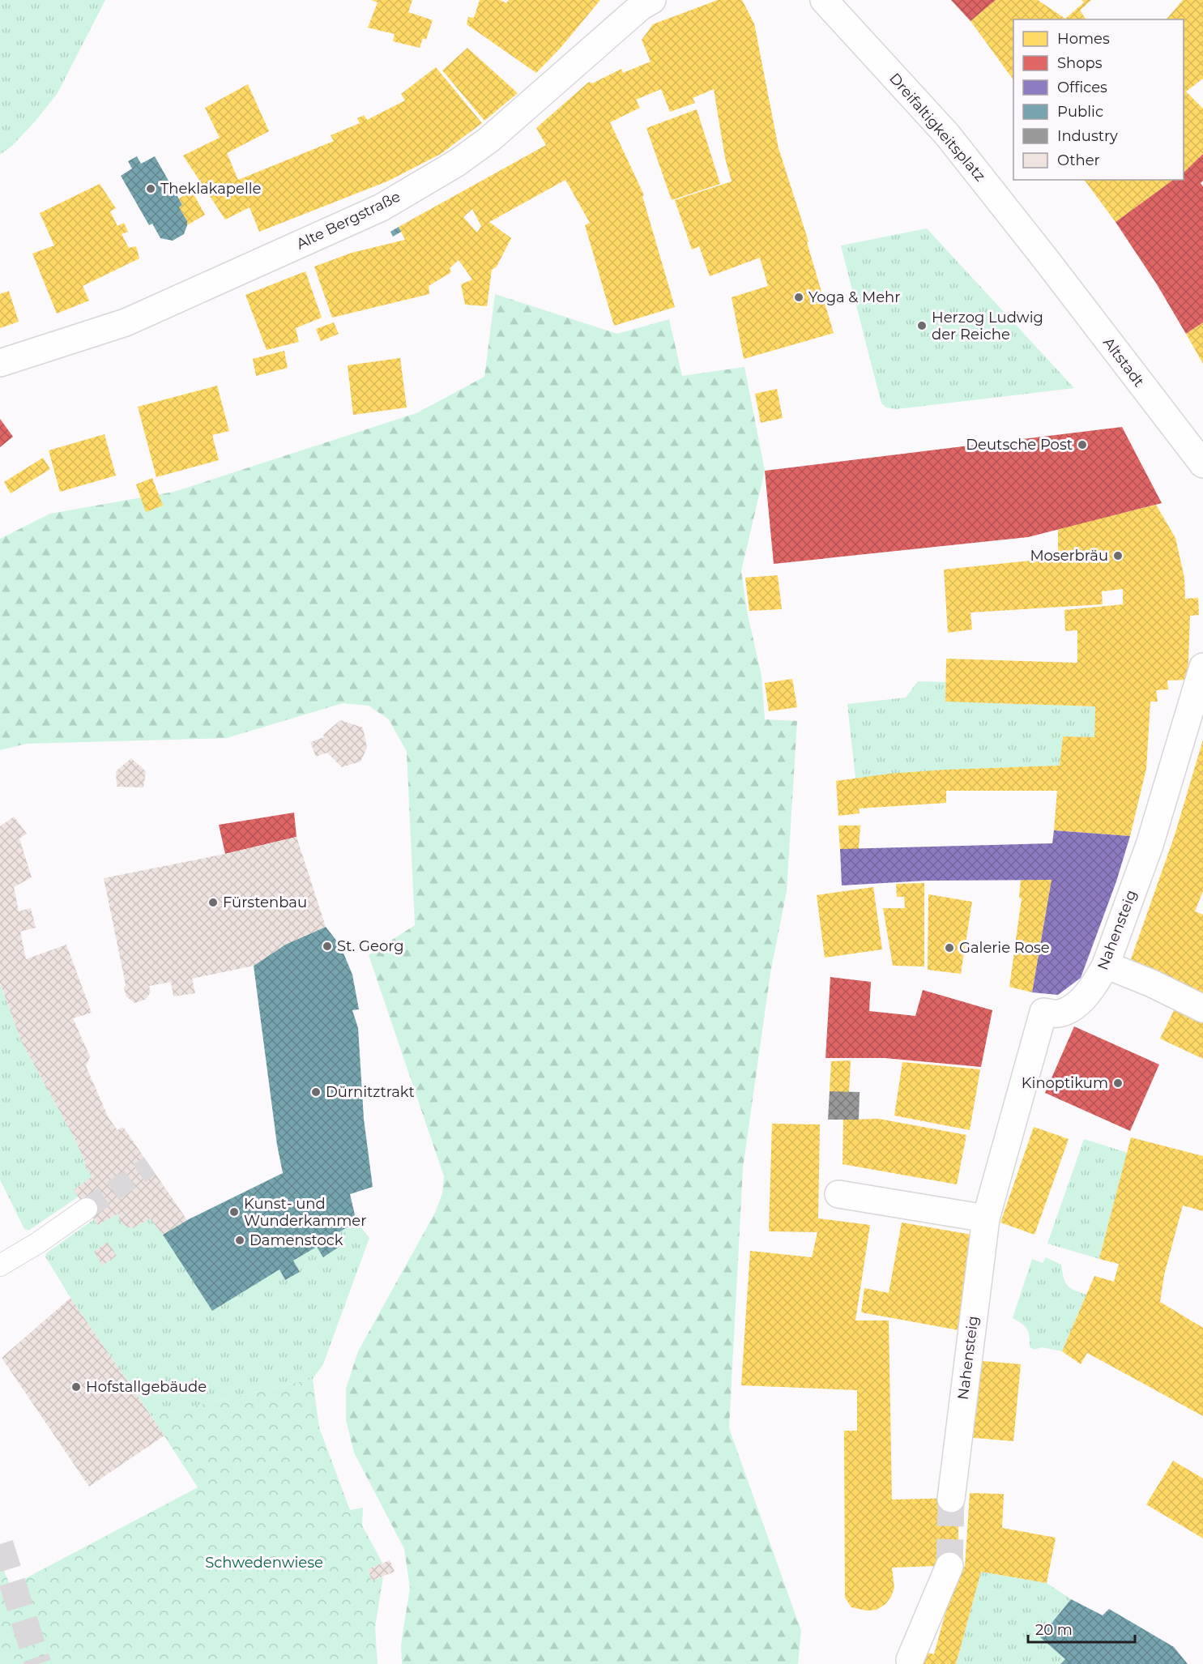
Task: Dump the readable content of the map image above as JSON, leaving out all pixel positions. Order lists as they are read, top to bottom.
{
  "streets": {
    "street": [
      "Dreifaltigkeitsplatz",
      "Alte Bergstraße",
      "Altstadt",
      "Nahensteig"
    ]
  },
  "crossings": [
    ["Dreifaltigkeitsplatz", "Altstadt"]
  ],
  "parks": ["Schwedenwiese"],
  "places": [
    "Theklakapelle",
    "Yoga & Mehr",
    "Herzog Ludwig der Reiche",
    "Deutsche Post",
    "Moserbräu",
    "Fürstenbau",
    "St. Georg",
    "Galerie Rose",
    "Kinoptikum",
    "Dürnitztrakt",
    "Kunst- und Wunderkammer",
    "Damenstock",
    "Hofstallgebäude"
  ],
  "legend": [
    "Homes",
    "Shops",
    "Offices",
    "Public",
    "Industry",
    "Other"
  ],
  "scale_bar": "20 m"
}
